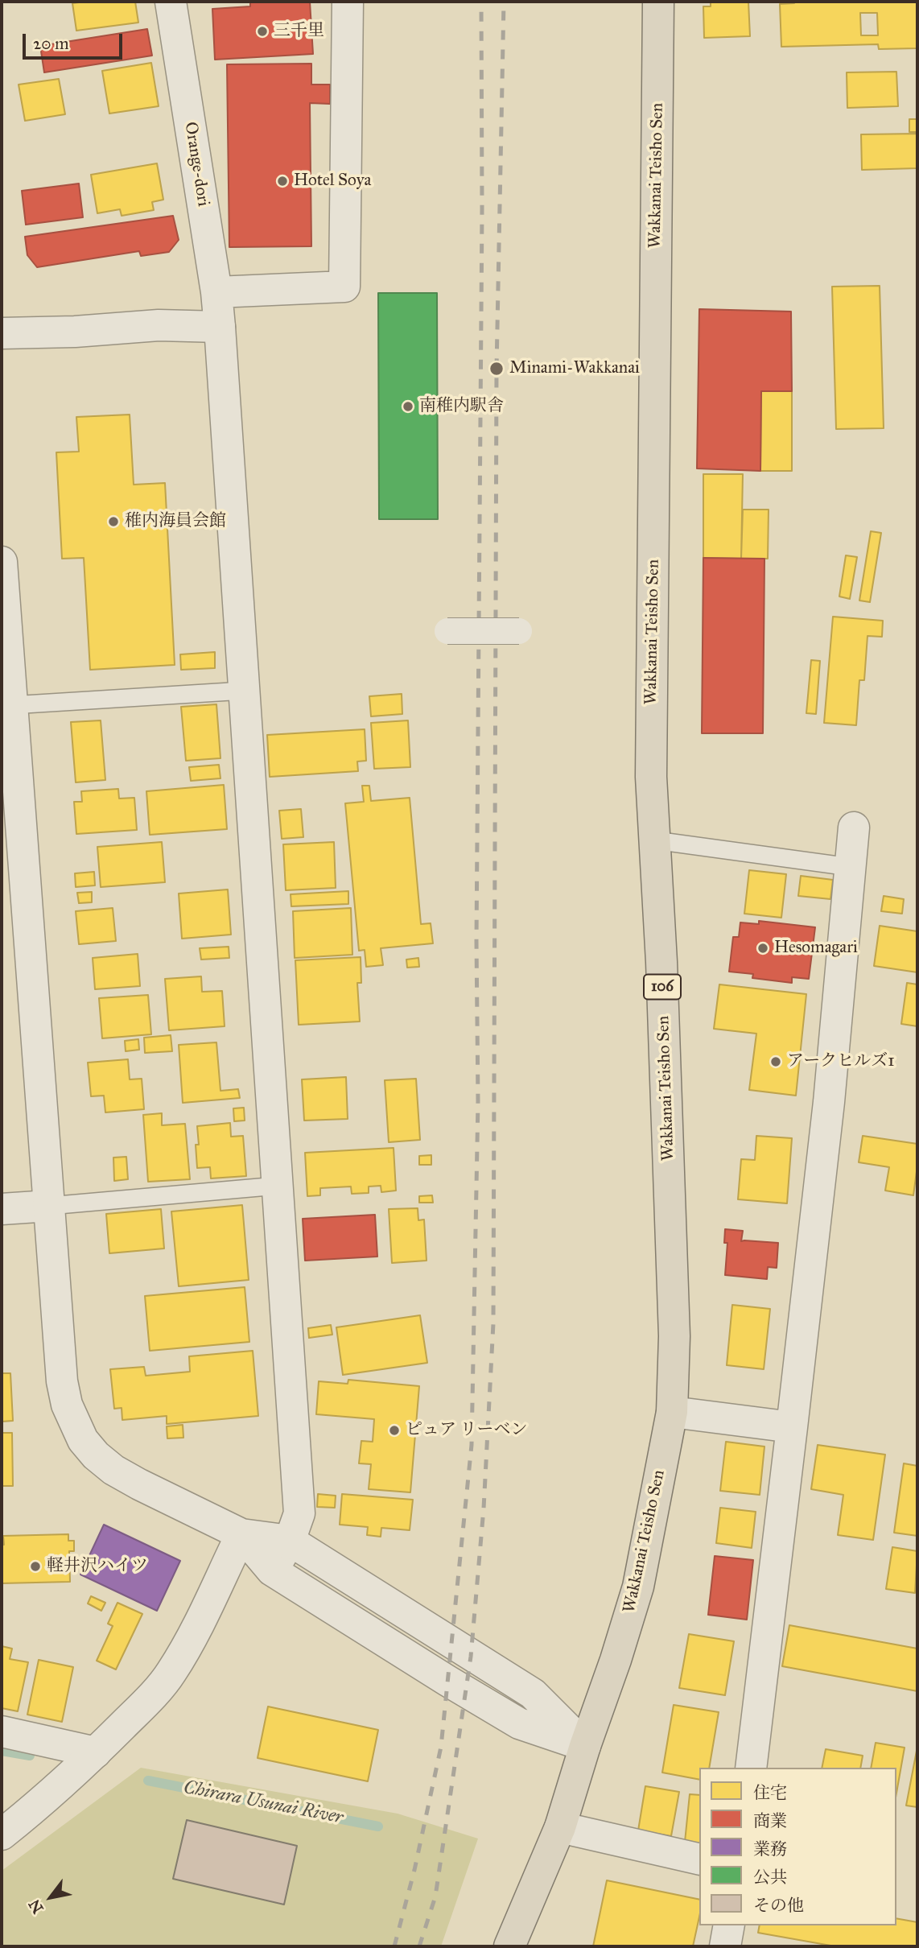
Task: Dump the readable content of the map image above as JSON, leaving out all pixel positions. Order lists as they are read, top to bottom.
{
  "streets": {
    "main road": ["Wakkanai Teisho Sen", "106"],
    "street": ["Orange-dori"]
  },
  "water": ["Chirara Usunai River"],
  "places": [
    "三千里",
    "Hotel Soya",
    "Minami-Wakkanai",
    "南稚内駅舎",
    "稚内海員会館",
    "Hesomagari",
    "アークヒルズ1",
    "ピュア リーベン",
    "軽井沢ハイツ"
  ],
  "legend": [
    "住宅",
    "商業",
    "業務",
    "公共",
    "その他"
  ],
  "scale_bar": "20 m",
  "north": "bottom left"
}
